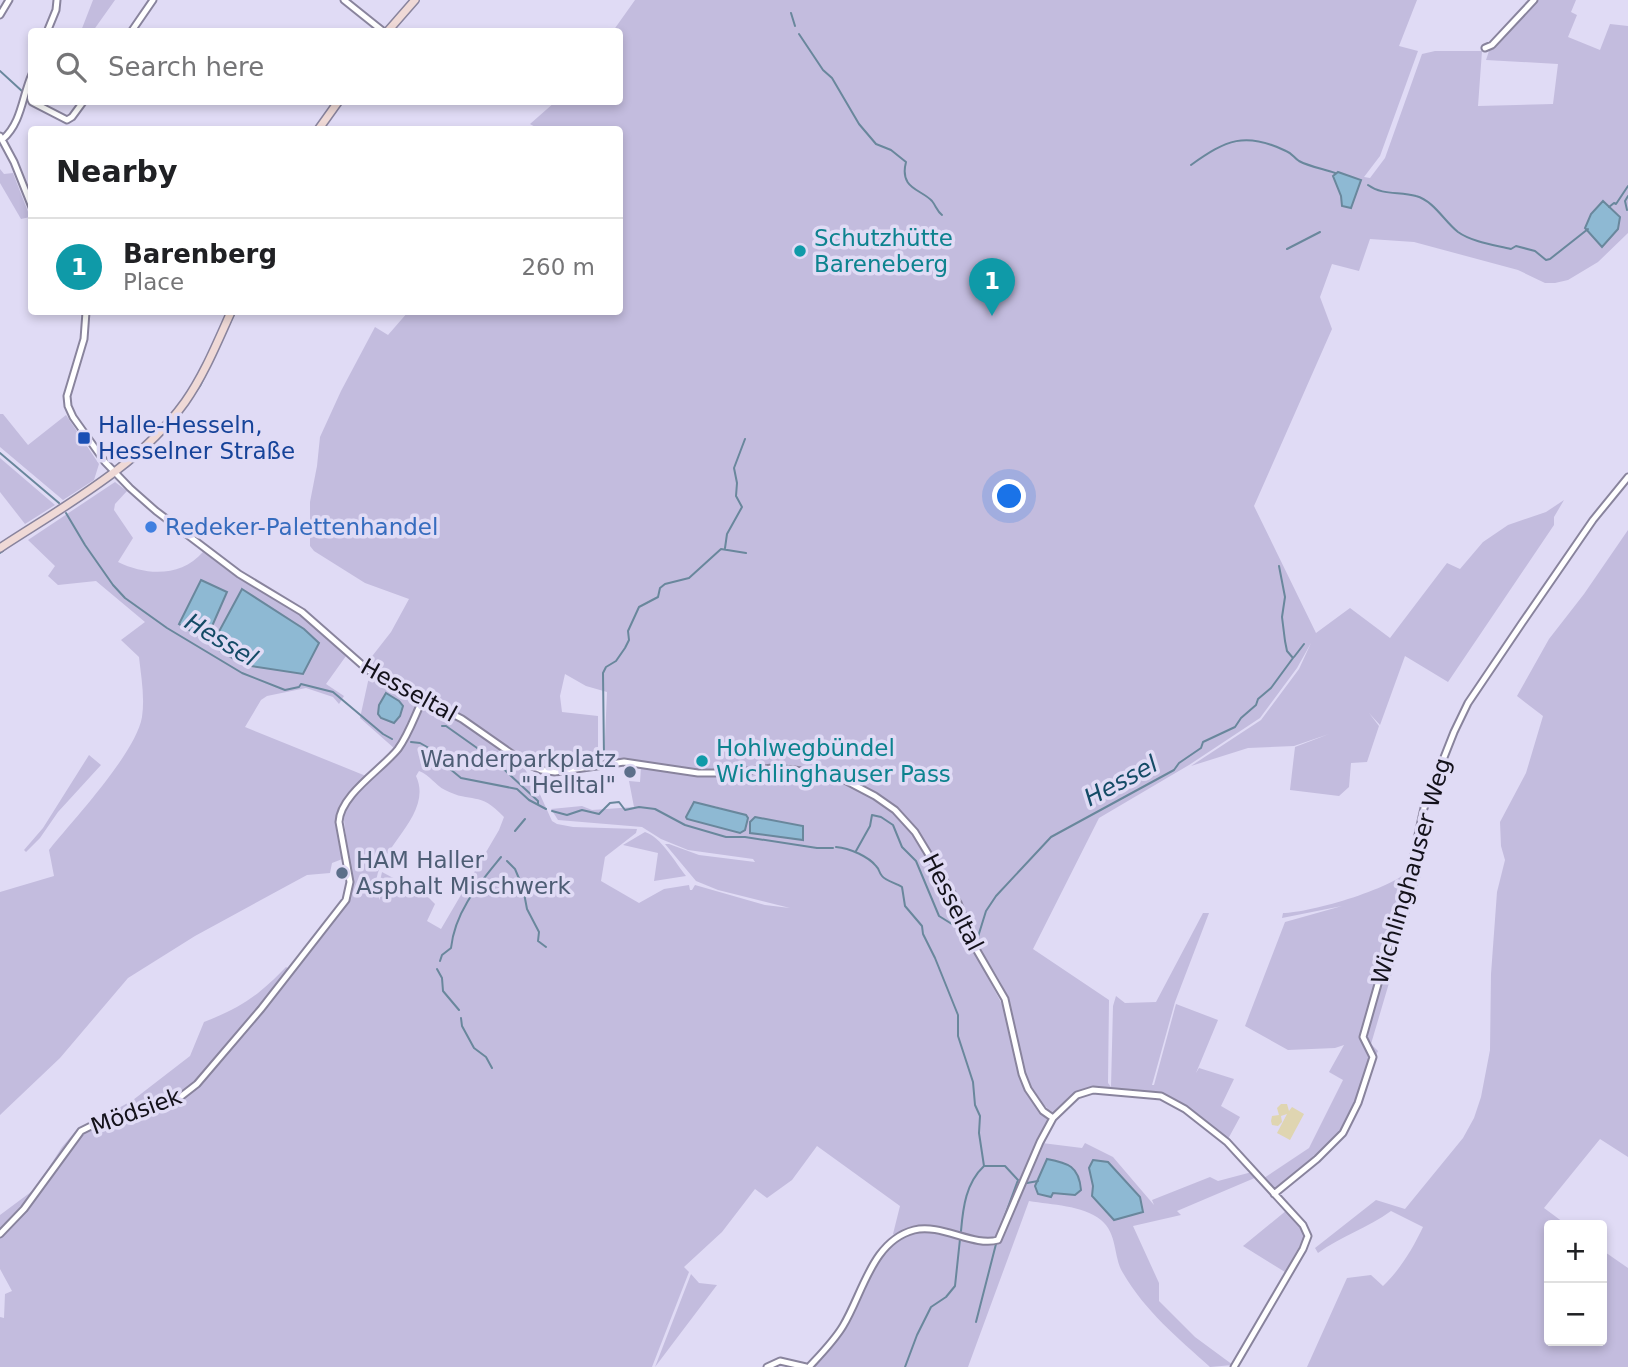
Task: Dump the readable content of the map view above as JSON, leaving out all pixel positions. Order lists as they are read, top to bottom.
{
  "streets": {
    "street": ["Hesseltal", "Wichlinghauser Weg", "Mödsiek"]
  },
  "crossings": [
    ["Hesseltal", "Mödsiek"]
  ],
  "water": ["Hessel"],
  "places": {
    "other": [
      "Schutzhütte Bareneberg",
      "Redeker-Palettenhandel",
      "Hohlwegbündel Wichlinghauser Pass",
      "Wanderparkplatz \"Helltal\"",
      "HAM Haller Asphalt Mischwerk"
    ],
    "transit": ["Halle-Hesseln, Hesselner Straße"]
  },
  "page": {
    "search": "Search here",
    "heading": "Nearby",
    "list": [
      {
        "mark": "1",
        "name": "Barenberg",
        "note": "Place",
        "value": "260 m"
      }
    ],
    "pins": "1",
    "map_buttons": ["+", "−"]
  }
}
